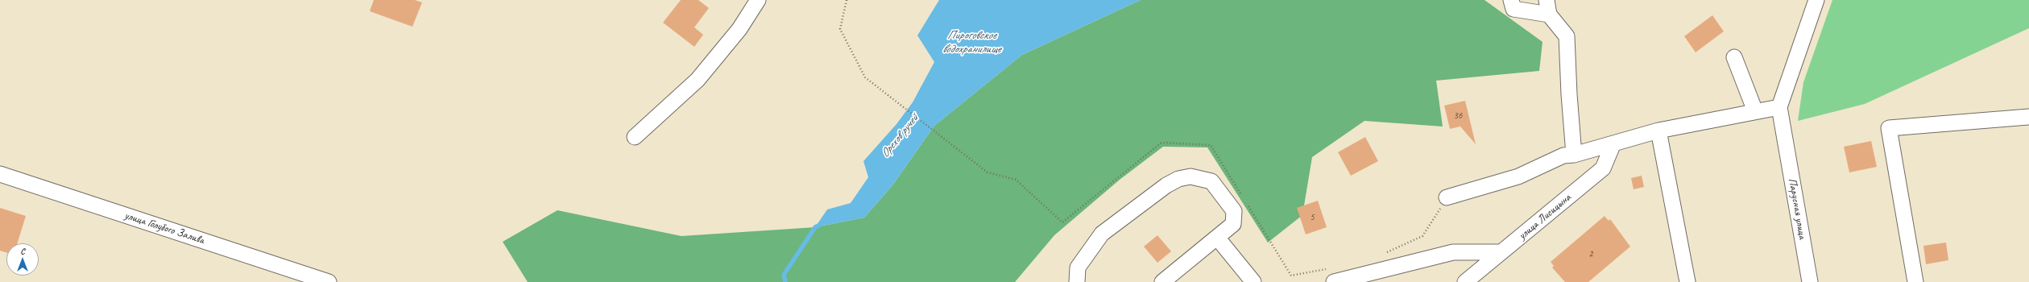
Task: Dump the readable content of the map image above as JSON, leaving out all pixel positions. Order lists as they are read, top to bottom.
{
  "streets": {
    "street": ["Парусная улица", "улица Лисицына", "улица Голубого Залива"]
  },
  "water": ["Пироговское водохранилище", "Орехов ручей"],
  "house_numbers": ["36", "5", "2"],
  "north": "top"
}
